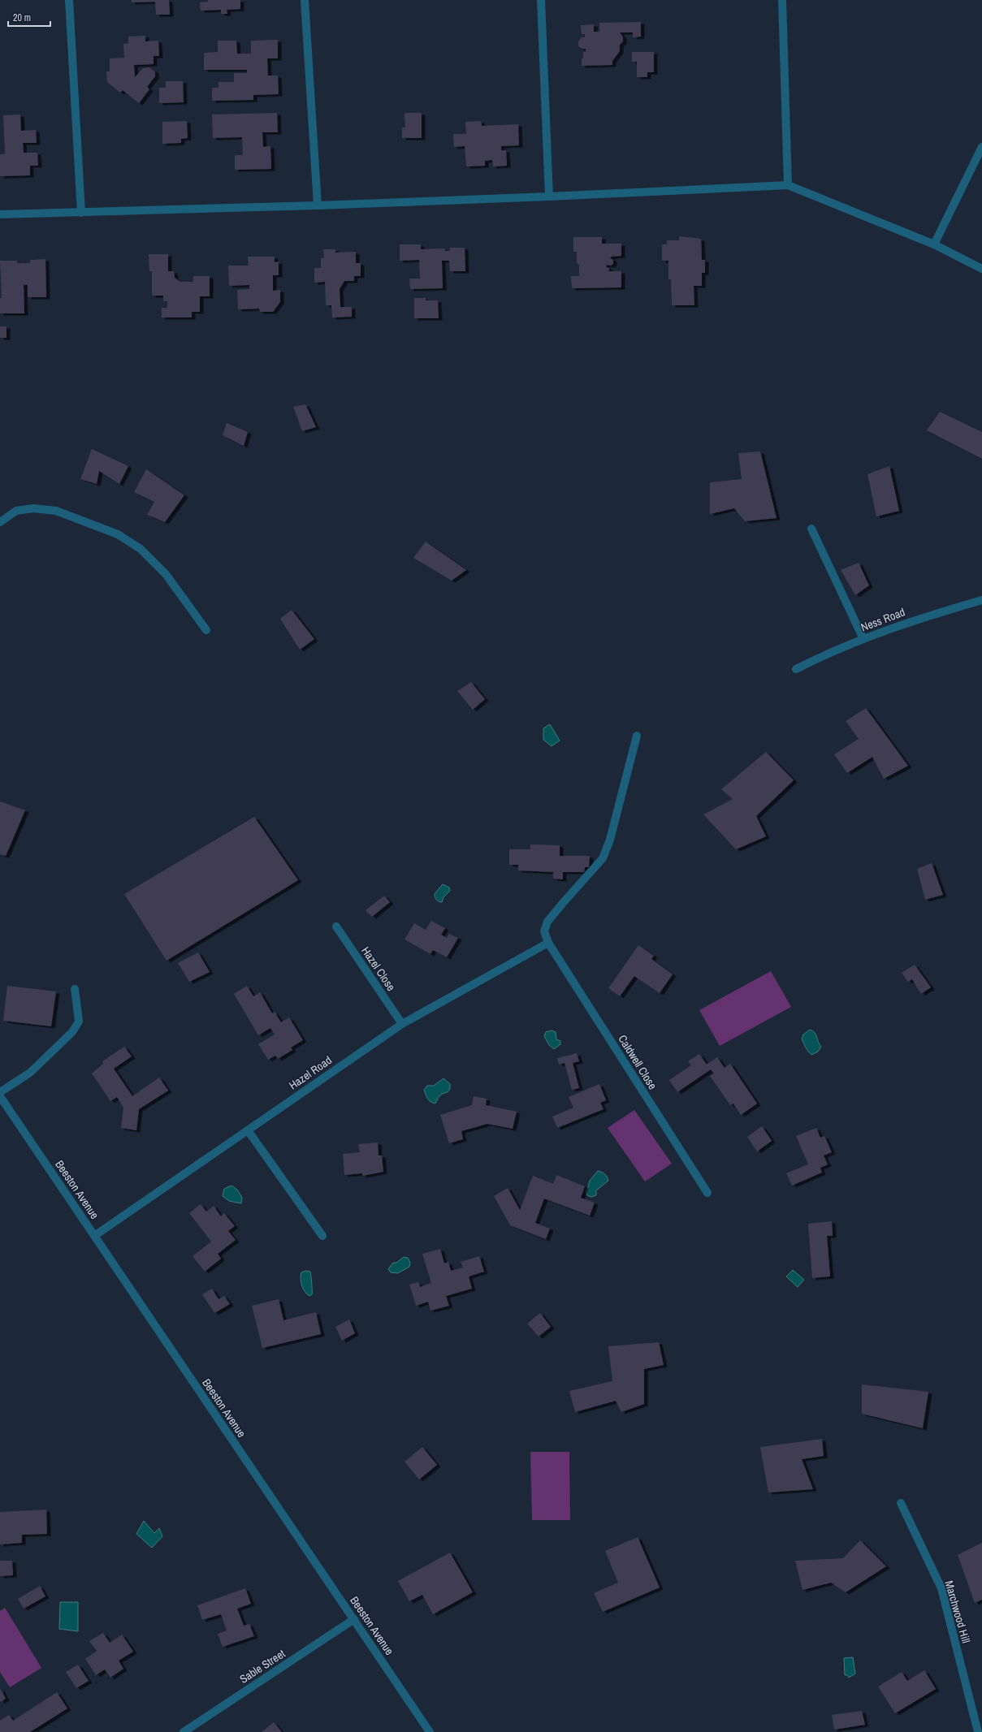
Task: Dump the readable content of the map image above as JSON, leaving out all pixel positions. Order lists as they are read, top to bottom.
{
  "streets": {
    "street": [
      "Ness Road",
      "Hazel Close",
      "Caldwell Close",
      "Hazel Road",
      "Beeston Avenue",
      "Marchwood Hill",
      "Sable Street"
    ]
  },
  "crossings": [
    ["Hazel Close", "Hazel Road"],
    ["Caldwell Close", "Hazel Road"],
    ["Hazel Road", "Beeston Avenue"],
    ["Beeston Avenue", "Sable Street"]
  ],
  "scale_bar": "20 m"
}
